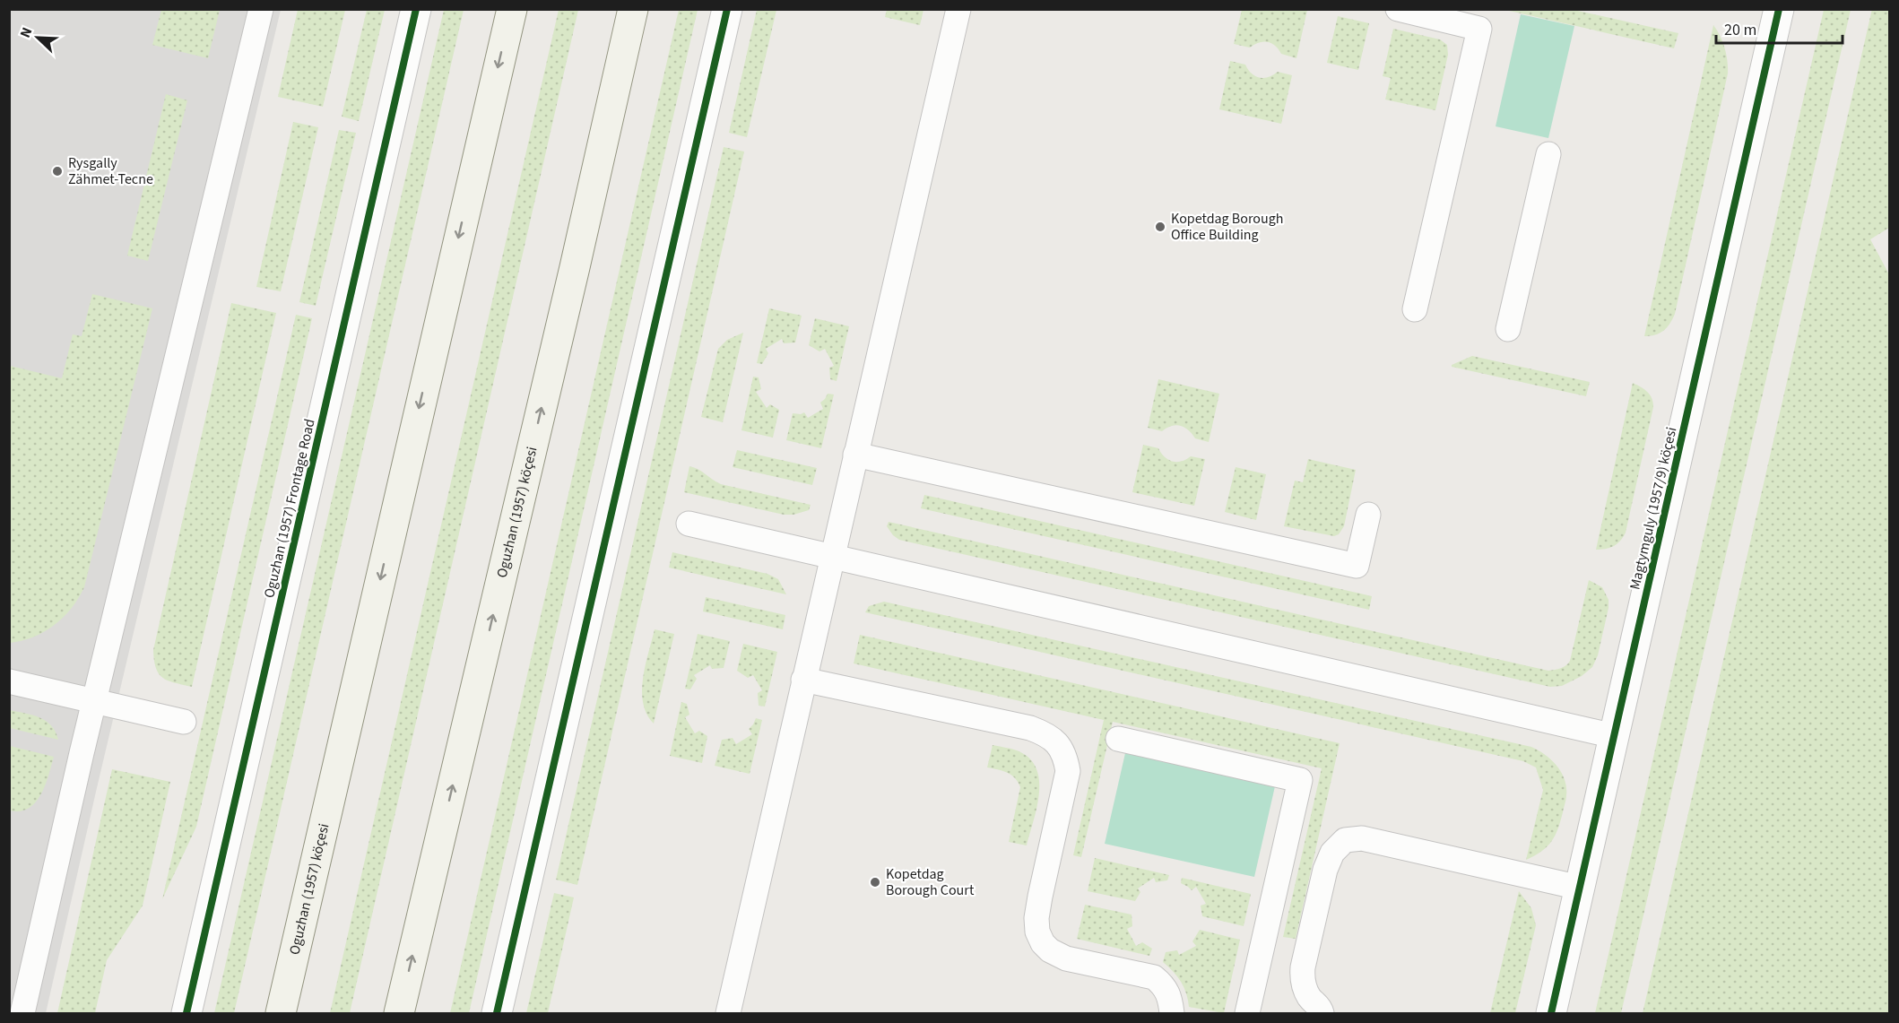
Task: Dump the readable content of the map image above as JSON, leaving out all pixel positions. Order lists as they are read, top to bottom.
{
  "streets": {
    "main road": ["Oguzhan (1957) köçesi"],
    "street": ["Oguzhan (1957) Frontage Road", "Magtymguly (1957/9) köçesi"]
  },
  "places": ["Rysgally Zähmet-Tecne", "Kopetdag Borough Office Building", "Kopetdag Borough Court"],
  "scale_bar": "20 m",
  "north": "top left"
}
